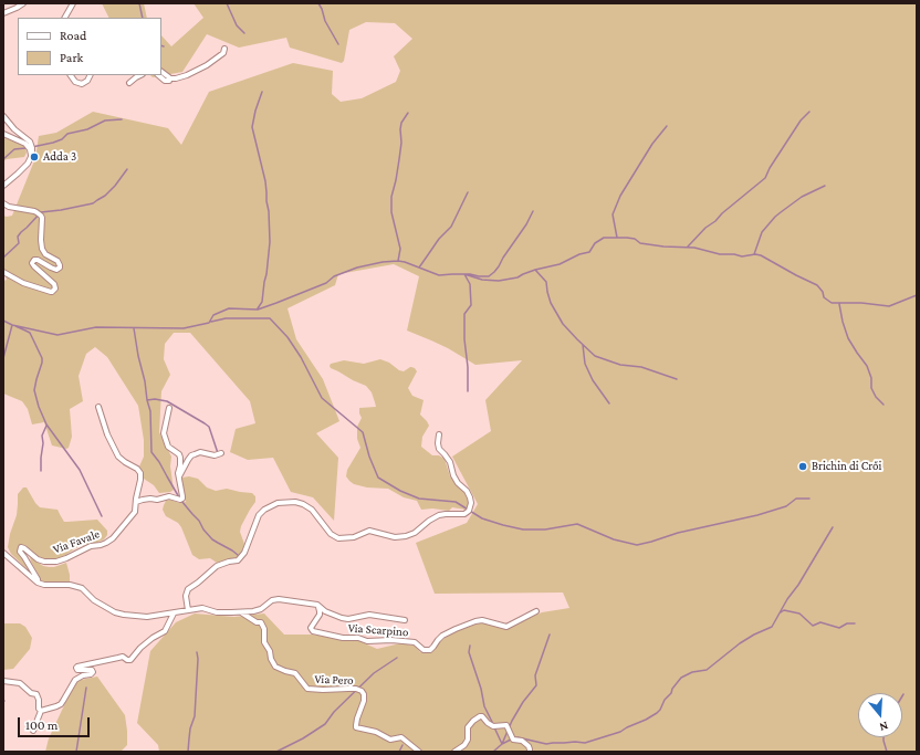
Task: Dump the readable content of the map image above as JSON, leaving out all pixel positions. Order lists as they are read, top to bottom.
{
  "streets": {
    "street": ["Via Favale", "Via Scarpino", "Via Pero"]
  },
  "places": ["Adda 3", "Brichin di Crői"],
  "legend": ["Road", "Park"],
  "scale_bar": "100 m",
  "north": "bottom"
}
